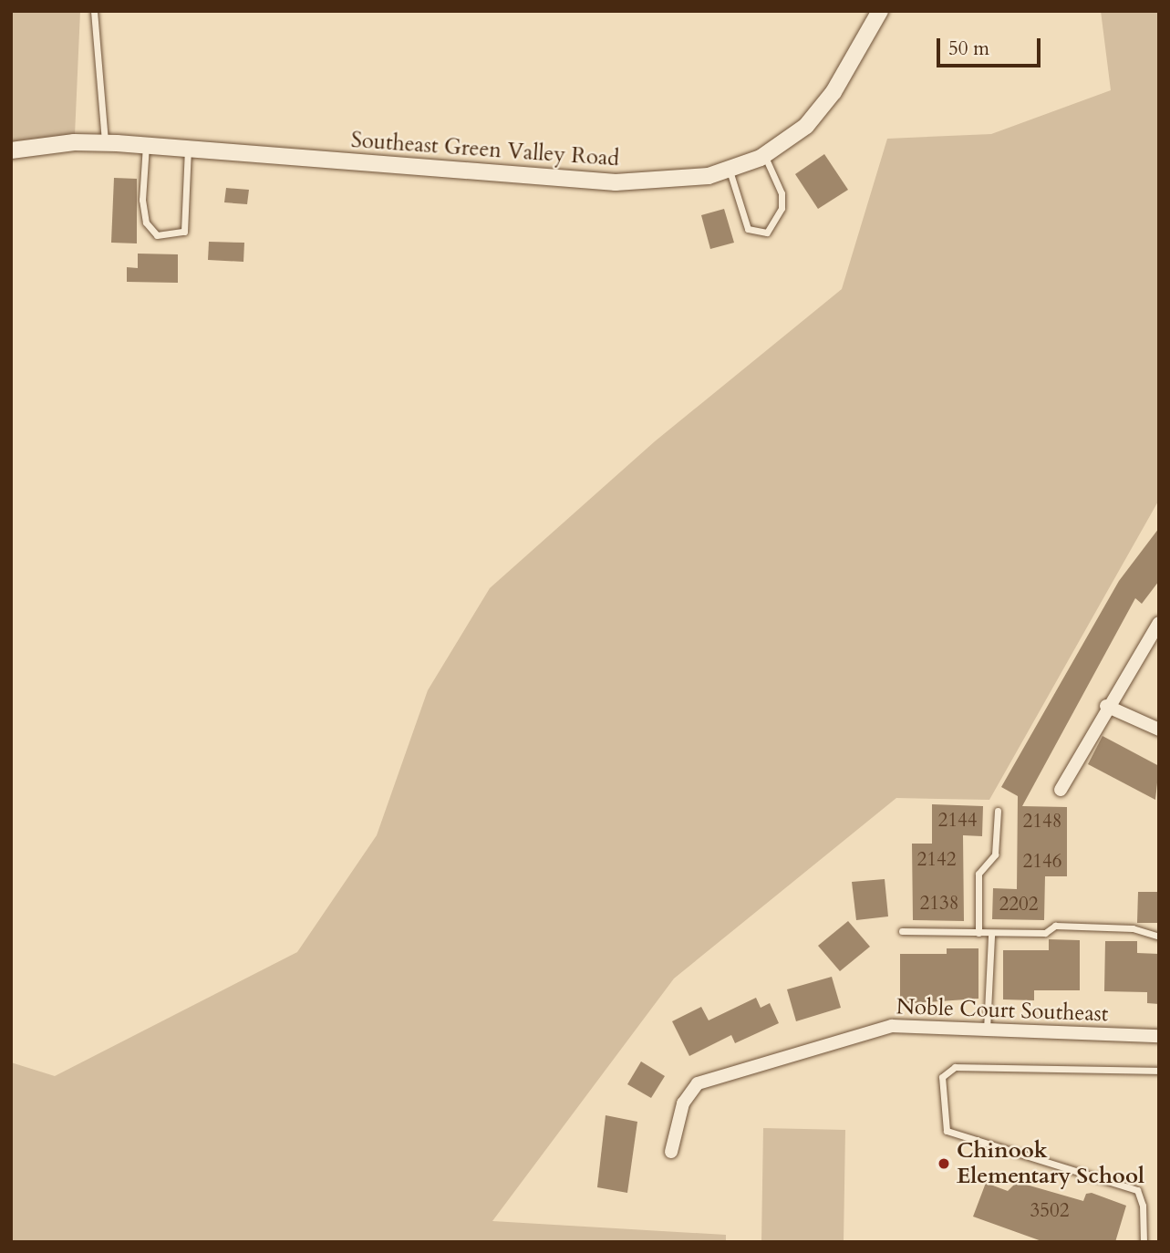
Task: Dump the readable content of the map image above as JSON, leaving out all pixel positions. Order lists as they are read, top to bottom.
{
  "streets": {
    "street": ["Southeast Green Valley Road", "Noble Court Southeast"]
  },
  "places": ["Chinook Elementary School"],
  "house_numbers": [
    "2144",
    "2148",
    "2142",
    "2146",
    "2138",
    "2202",
    "3502"
  ],
  "scale_bar": "50 m"
}
